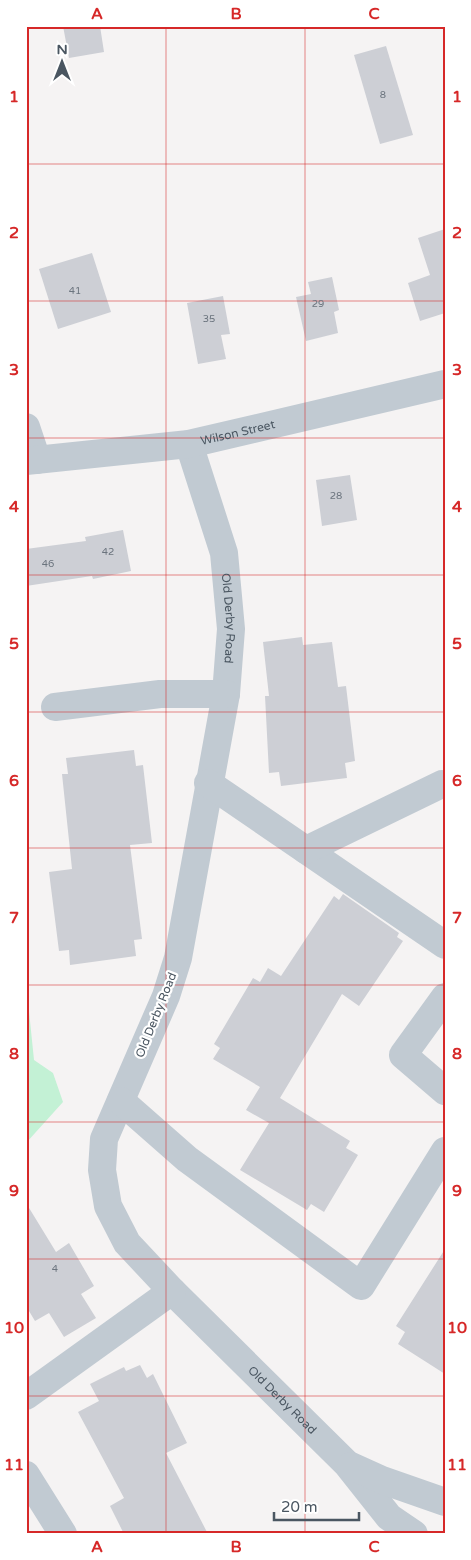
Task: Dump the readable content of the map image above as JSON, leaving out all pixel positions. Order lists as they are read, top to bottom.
{
  "streets": {
    "street": ["Wilson Street", "Old Derby Road"]
  },
  "crossings": [
    ["Wilson Street", "Old Derby Road"]
  ],
  "house_numbers": [
    "8",
    "41",
    "29",
    "35",
    "28",
    "42",
    "46",
    "4"
  ],
  "scale_bar": "20 m",
  "north": "top",
  "grid": {
    "columns": ["A", "B", "C"],
    "rows": [
      "1",
      "2",
      "3",
      "4",
      "5",
      "6",
      "7",
      "8",
      "9",
      "10",
      "11"
    ]
  }
}
